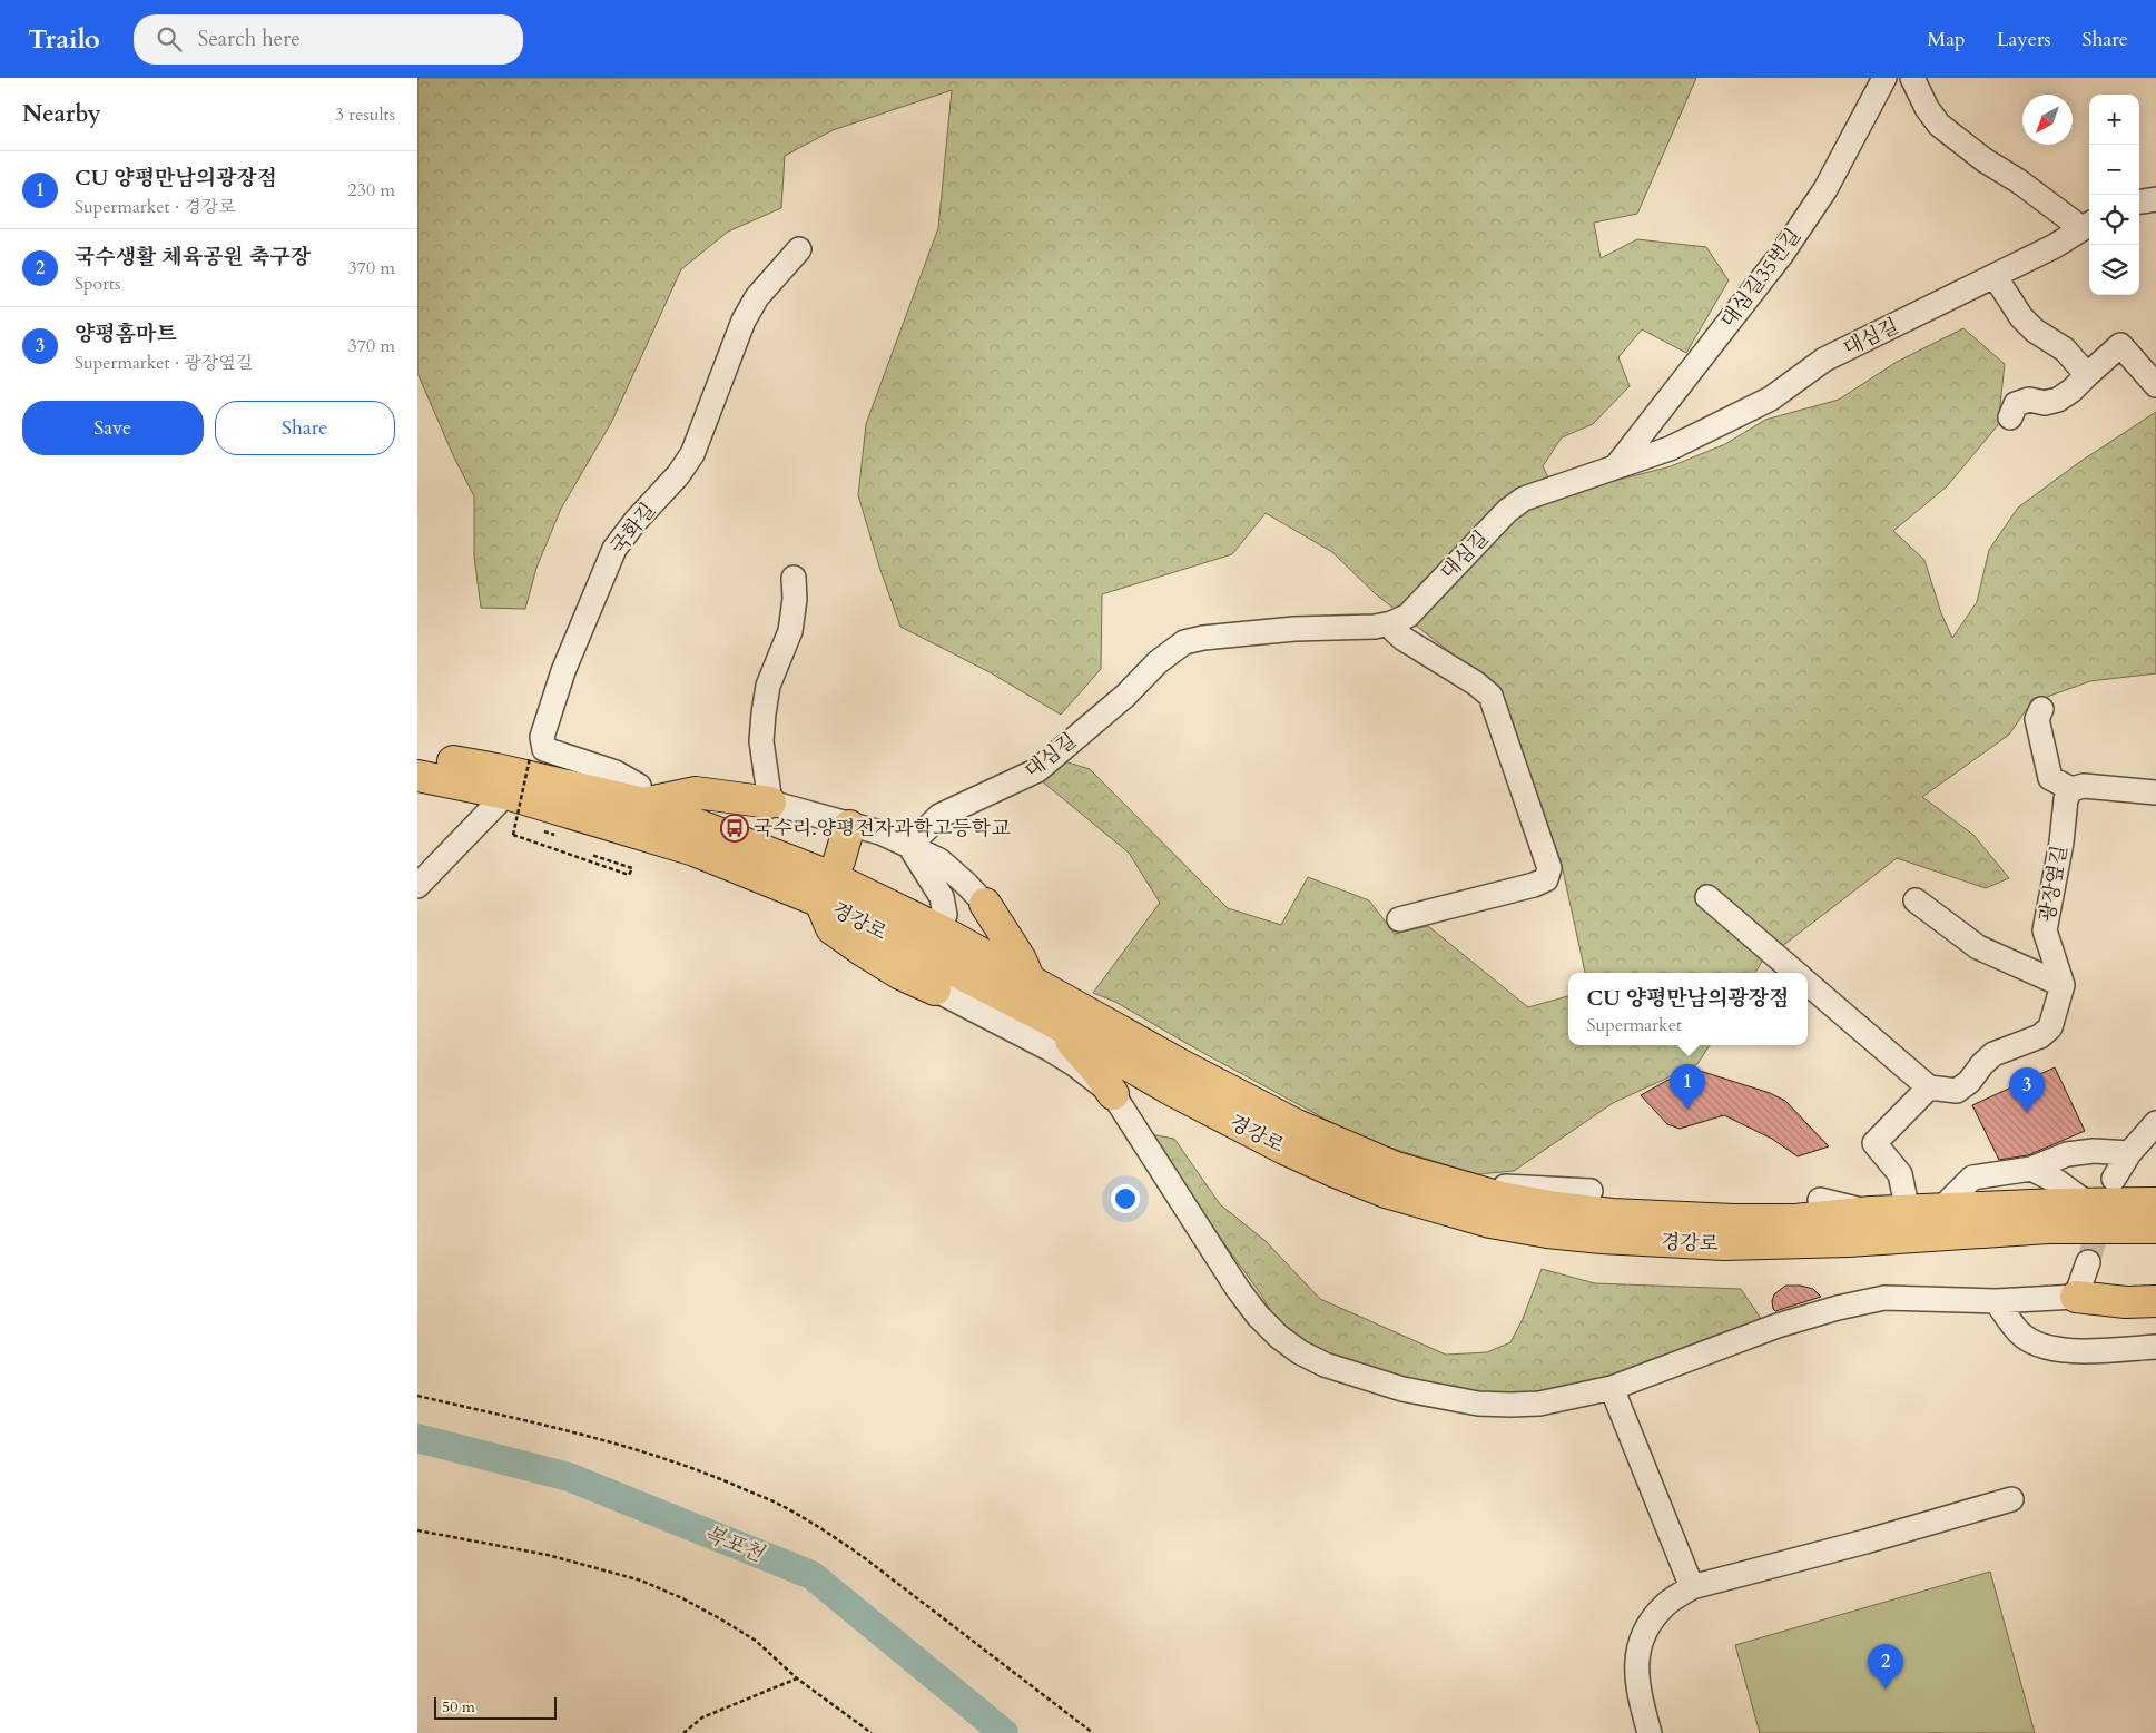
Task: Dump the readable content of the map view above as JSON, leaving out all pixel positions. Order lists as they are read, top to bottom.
{
  "streets": {
    "highway": ["경강로"],
    "street": [
      "대심길35번길",
      "대심길",
      "국화길",
      "광장옆길"
    ]
  },
  "crossings": [
    ["대심길35번길", "대심길"],
    ["국화길", "경강로"]
  ],
  "water": ["복포천"],
  "places": {
    "bus stop": ["국수리.양평전자과학고등학교"]
  },
  "scale_bar": "50 m",
  "north": "bottom left",
  "page": {
    "header": "Trailo",
    "search": "Search here",
    "nav": ["Map", "Layers", "Share"],
    "heading": ["Nearby", "3 results"],
    "map_buttons": ["+", "−"],
    "list": [
      {
        "mark": "1",
        "name": "CU 양평만남의광장점",
        "note": "Supermarket · 경강로",
        "value": "230 m"
      },
      {
        "mark": "2",
        "name": "국수생활 체육공원 축구장",
        "note": "Sports",
        "value": "370 m"
      },
      {
        "mark": "3",
        "name": "양평홈마트",
        "note": "Supermarket · 광장옆길",
        "value": "370 m"
      }
    ],
    "buttons": ["Save", "Share"],
    "popup": ["CU 양평만남의광장점", "Supermarket"],
    "pins": ["1", "3", "2"],
    "scale": "50 m"
  }
}
